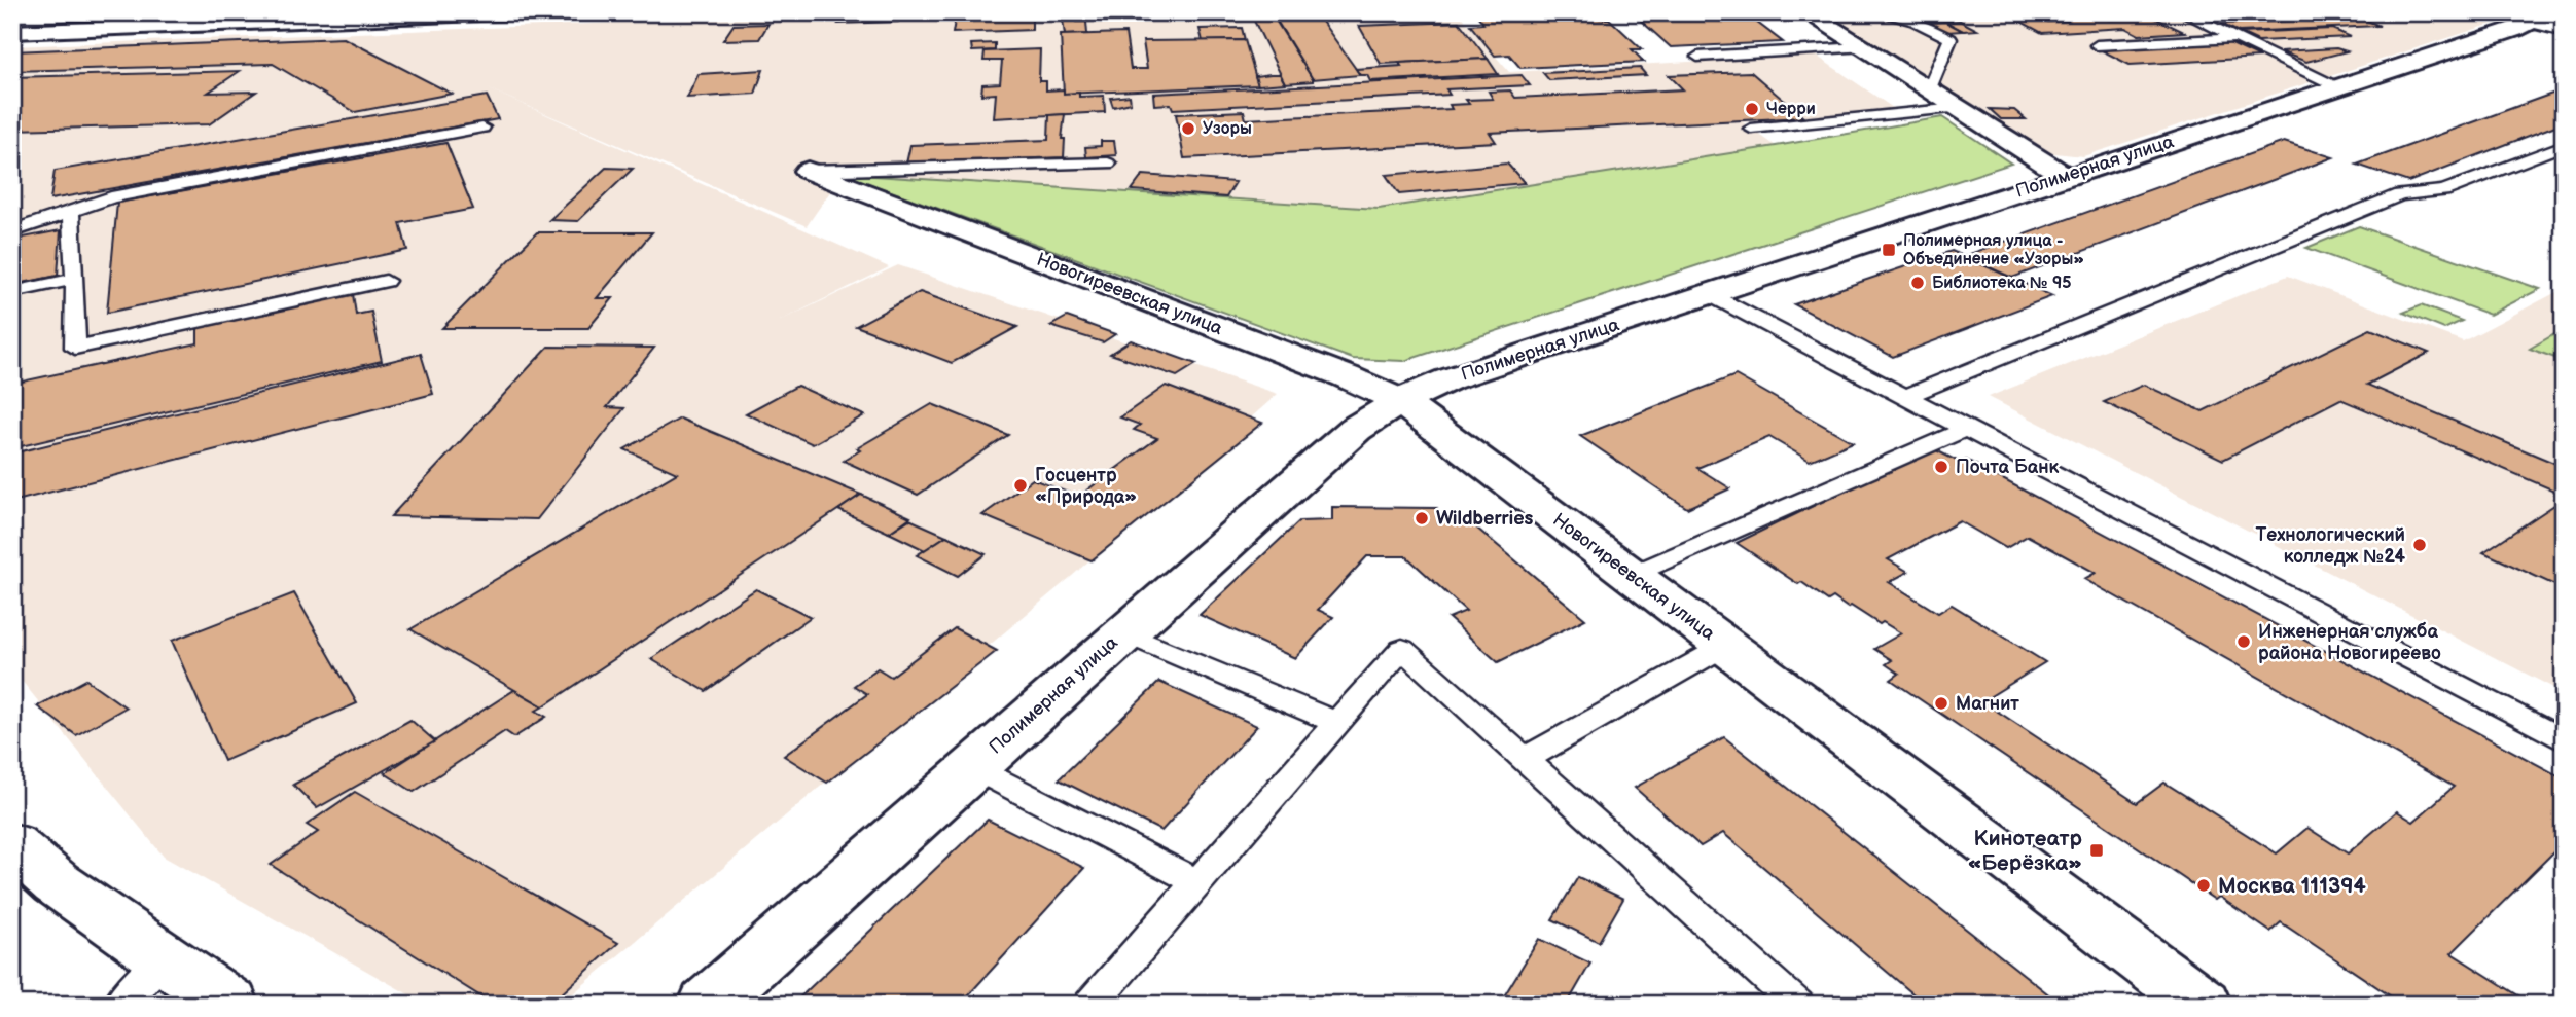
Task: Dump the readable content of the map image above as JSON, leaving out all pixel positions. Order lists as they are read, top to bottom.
{
  "streets": {
    "street": ["Полимерная улица", "Новогиреевская улица"]
  },
  "crossings": [
    ["Полимерная улица", "Новогиреевская улица"]
  ],
  "places": {
    "other": [
      "Черри",
      "Узоры",
      "Библиотека № 95",
      "Почта Банк",
      "Госцентр «Природа»",
      "Wildberries",
      "Технологический колледж №24",
      "Инженерная служба района Новогиреево",
      "Магнит",
      "Москва 111394"
    ],
    "transit": ["Полимерная улица - Объединение «Узоры»", "Кинотеатр «Берёзка»"]
  }
}
